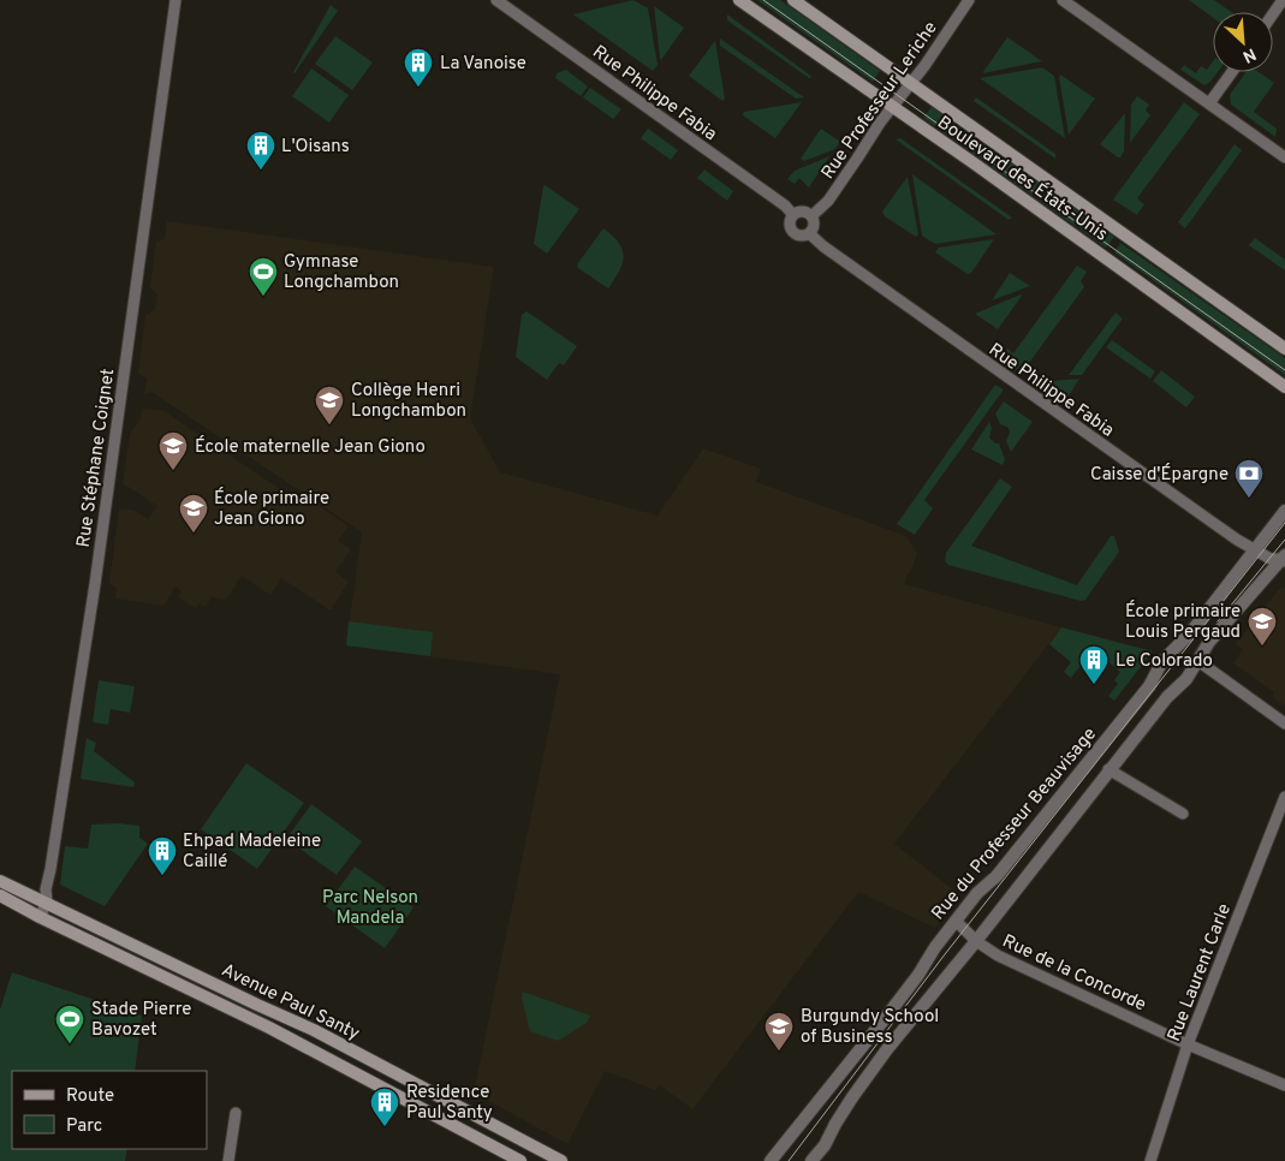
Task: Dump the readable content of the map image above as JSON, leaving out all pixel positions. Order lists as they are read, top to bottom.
{
  "streets": {
    "main road": ["Boulevard des États-Unis", "Avenue Paul Santy"],
    "street": [
      "Rue Philippe Fabia",
      "Rue Professeur Leriche",
      "Rue Stéphane Coignet",
      "Rue du Professeur Beauvisage",
      "Rue de la Concorde",
      "Rue Laurent Carle"
    ]
  },
  "crossings": [
    ["Rue Philippe Fabia", "Rue Professeur Leriche"],
    ["Rue Philippe Fabia", "Rue du Professeur Beauvisage"],
    ["Rue Professeur Leriche", "Boulevard des États-Unis"],
    ["Rue Stéphane Coignet", "Avenue Paul Santy"],
    ["Rue du Professeur Beauvisage", "Rue de la Concorde"],
    ["Rue de la Concorde", "Rue Laurent Carle"]
  ],
  "parks": ["Parc Nelson Mandela"],
  "places": {
    "building": [
      "La Vanoise",
      "L'Oisans",
      "Le Colorado",
      "Ehpad Madeleine Caillé",
      "Residence Paul Santy"
    ],
    "sports": ["Gymnase Longchambon", "Stade Pierre Bavozet"],
    "school or university": [
      "Collège Henri Longchambon",
      "École maternelle Jean Giono",
      "École primaire Jean Giono",
      "École primaire Louis Pergaud",
      "Burgundy School of Business"
    ],
    "bank": ["Caisse d'Épargne"]
  },
  "legend": ["Route", "Parc"],
  "north": "bottom right"
}
